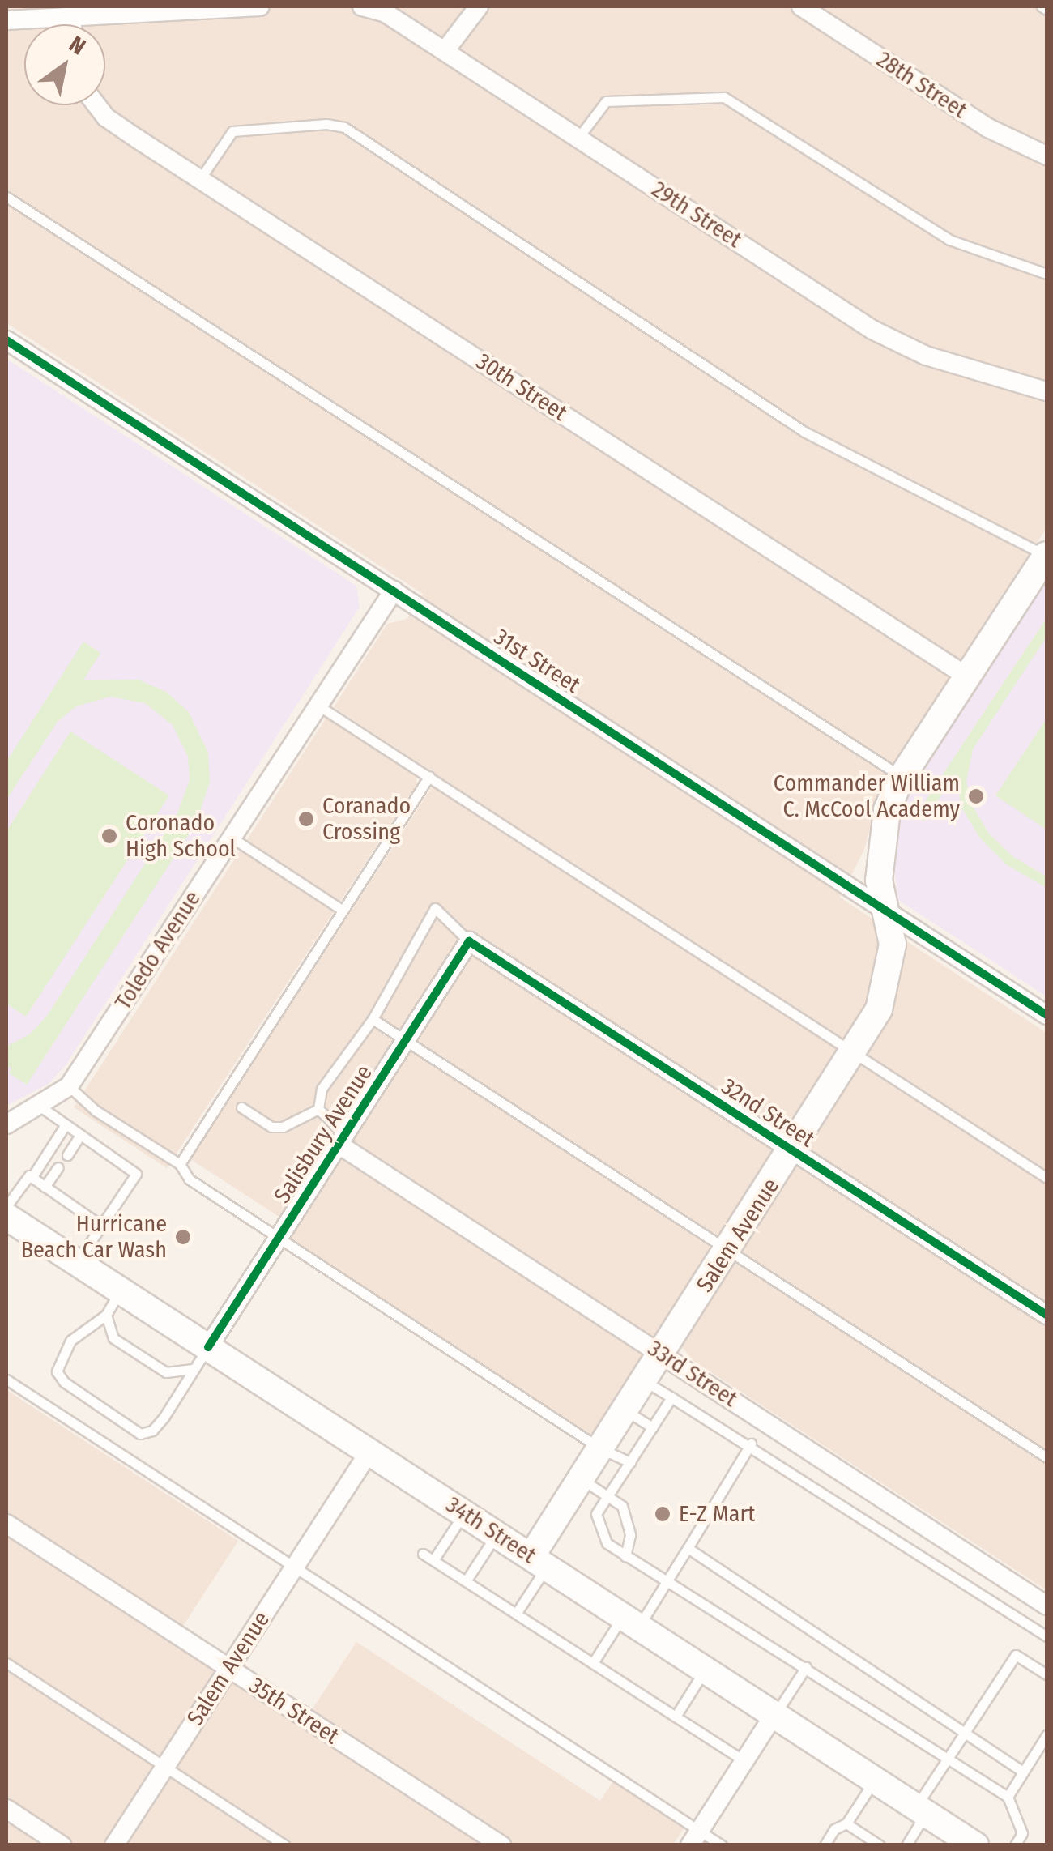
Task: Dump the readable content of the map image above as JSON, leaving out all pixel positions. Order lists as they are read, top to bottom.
{
  "streets": {
    "street": [
      "28th Street",
      "29th Street",
      "30th Street",
      "31st Street",
      "Toledo Avenue",
      "32nd Street",
      "Salisbury Avenue",
      "Salem Avenue",
      "33rd Street",
      "34th Street",
      "35th Street"
    ]
  },
  "crossings": [
    ["30th Street", "Salem Avenue"],
    ["31st Street", "Toledo Avenue"],
    ["31st Street", "Salem Avenue"],
    ["32nd Street", "Salisbury Avenue"],
    ["32nd Street", "Salem Avenue"],
    ["Salisbury Avenue", "33rd Street"],
    ["Salisbury Avenue", "34th Street"],
    ["Salem Avenue", "33rd Street"],
    ["Salem Avenue", "34th Street"],
    ["Salem Avenue", "35th Street"]
  ],
  "places": [
    "Commander William C. McCool Academy",
    "Coranado Crossing",
    "Coronado High School",
    "Hurricane Beach Car Wash",
    "E-Z Mart"
  ],
  "north": "top right"
}
